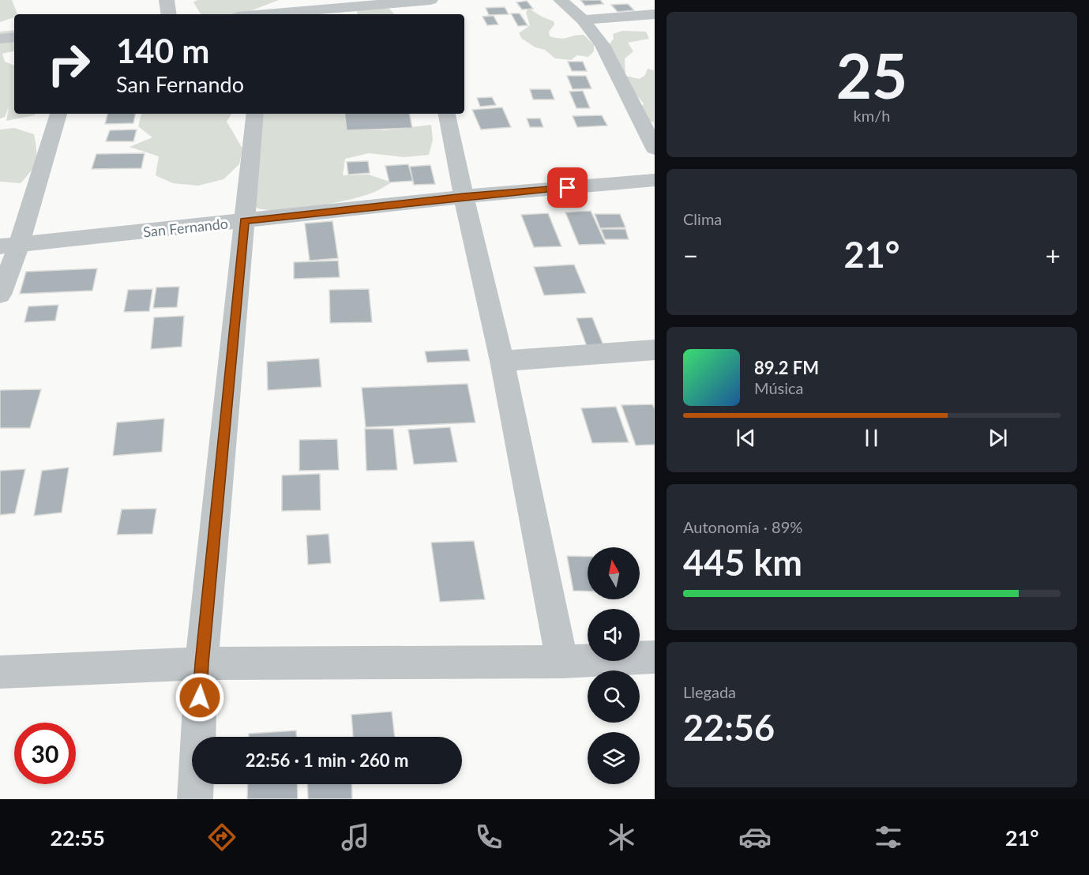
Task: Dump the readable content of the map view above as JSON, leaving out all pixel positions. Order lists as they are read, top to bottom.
{
  "streets": {
    "street": ["San Fernando"]
  },
  "north": "top",
  "page": {
    "tile": [
      ["25", "km/h"],
      "Clima",
      ["Autonomía · 89%", "445 km"],
      ["Llegada", "22:56"]
    ],
    "turn": ["140 m", "San Fernando"],
    "heat": ["−", "21°", "+"],
    "song": ["89.2 FM", "Música"],
    "limit": "30",
    "trip": "22:56 · 1 min · 260 m",
    "tabs": ["22:55", "21°"]
  }
}
